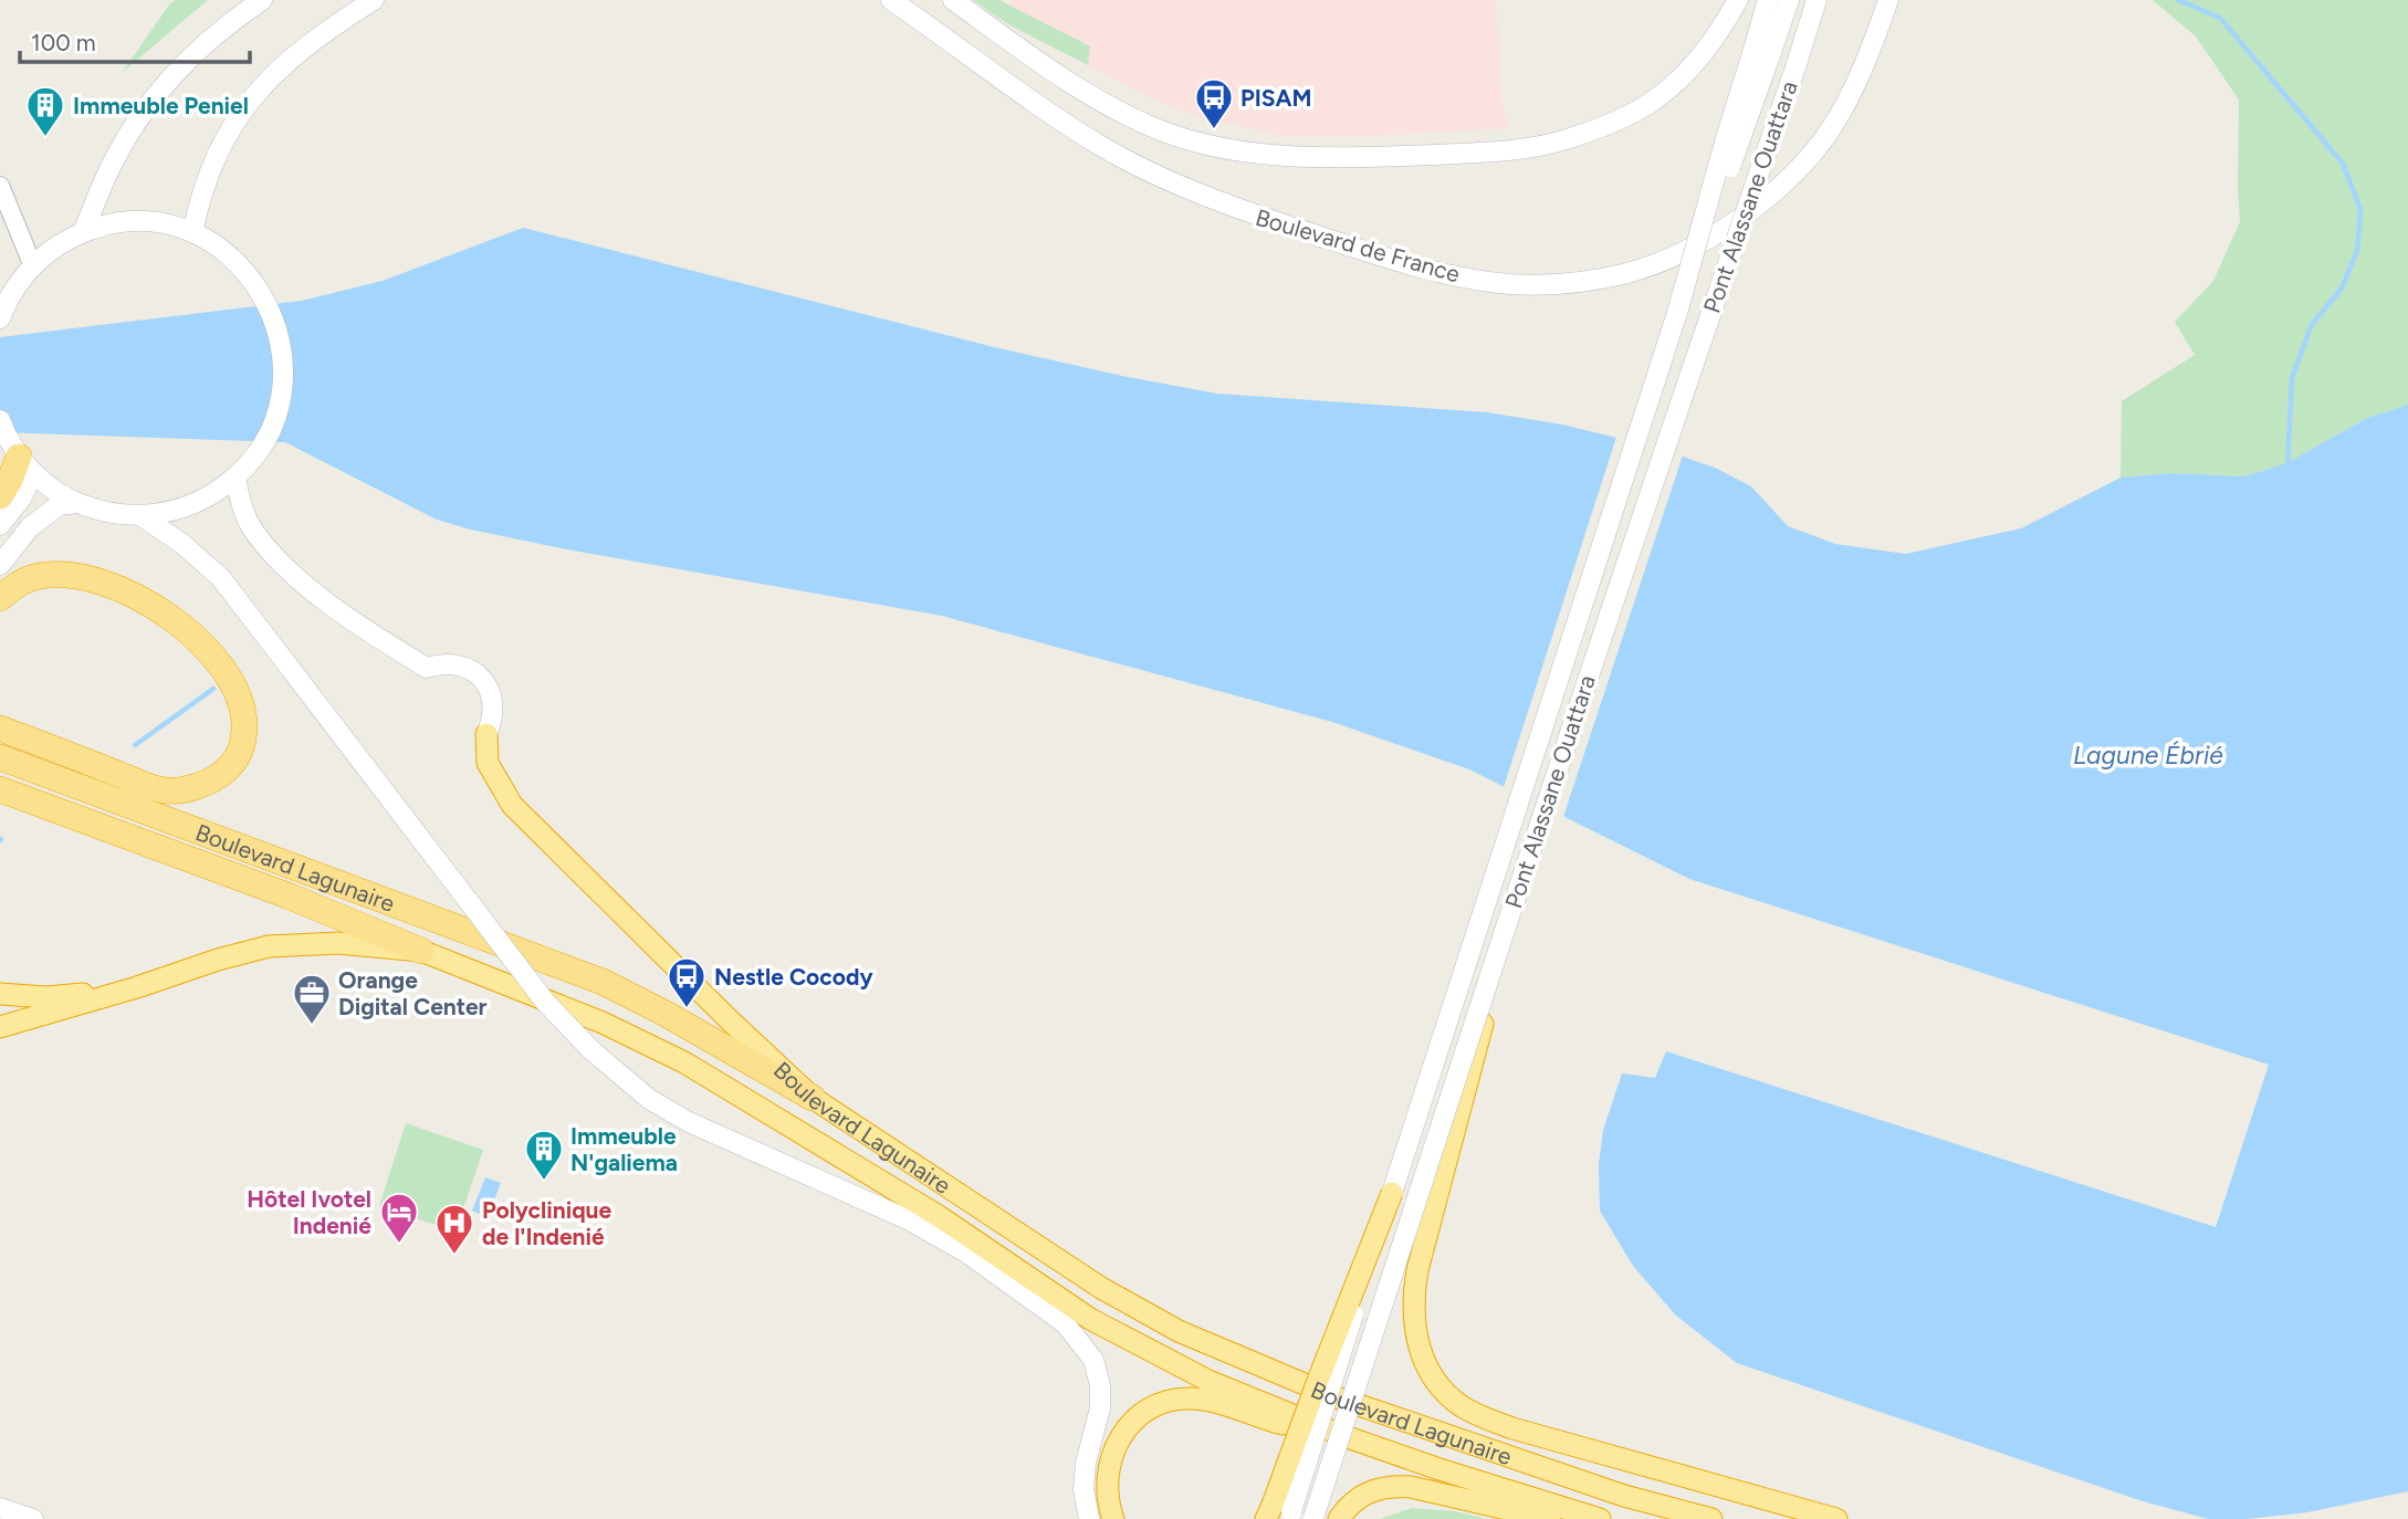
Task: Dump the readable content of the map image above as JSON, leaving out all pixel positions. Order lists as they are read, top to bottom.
{
  "streets": {
    "highway": ["Boulevard Lagunaire"],
    "main road": ["Pont Alassane Ouattara", "Boulevard de France"]
  },
  "water": ["Lagune Ébrié"],
  "places": {
    "bus stop": ["PISAM", "Nestle Cocody"],
    "building": ["Immeuble Peniel", "Immeuble N'galiema"],
    "office": ["Orange Digital Center"],
    "hotel": ["Hôtel Ivotel Indenié"],
    "hospital": ["Polyclinique de l'Indenié"]
  },
  "scale_bar": "100 m"
}
